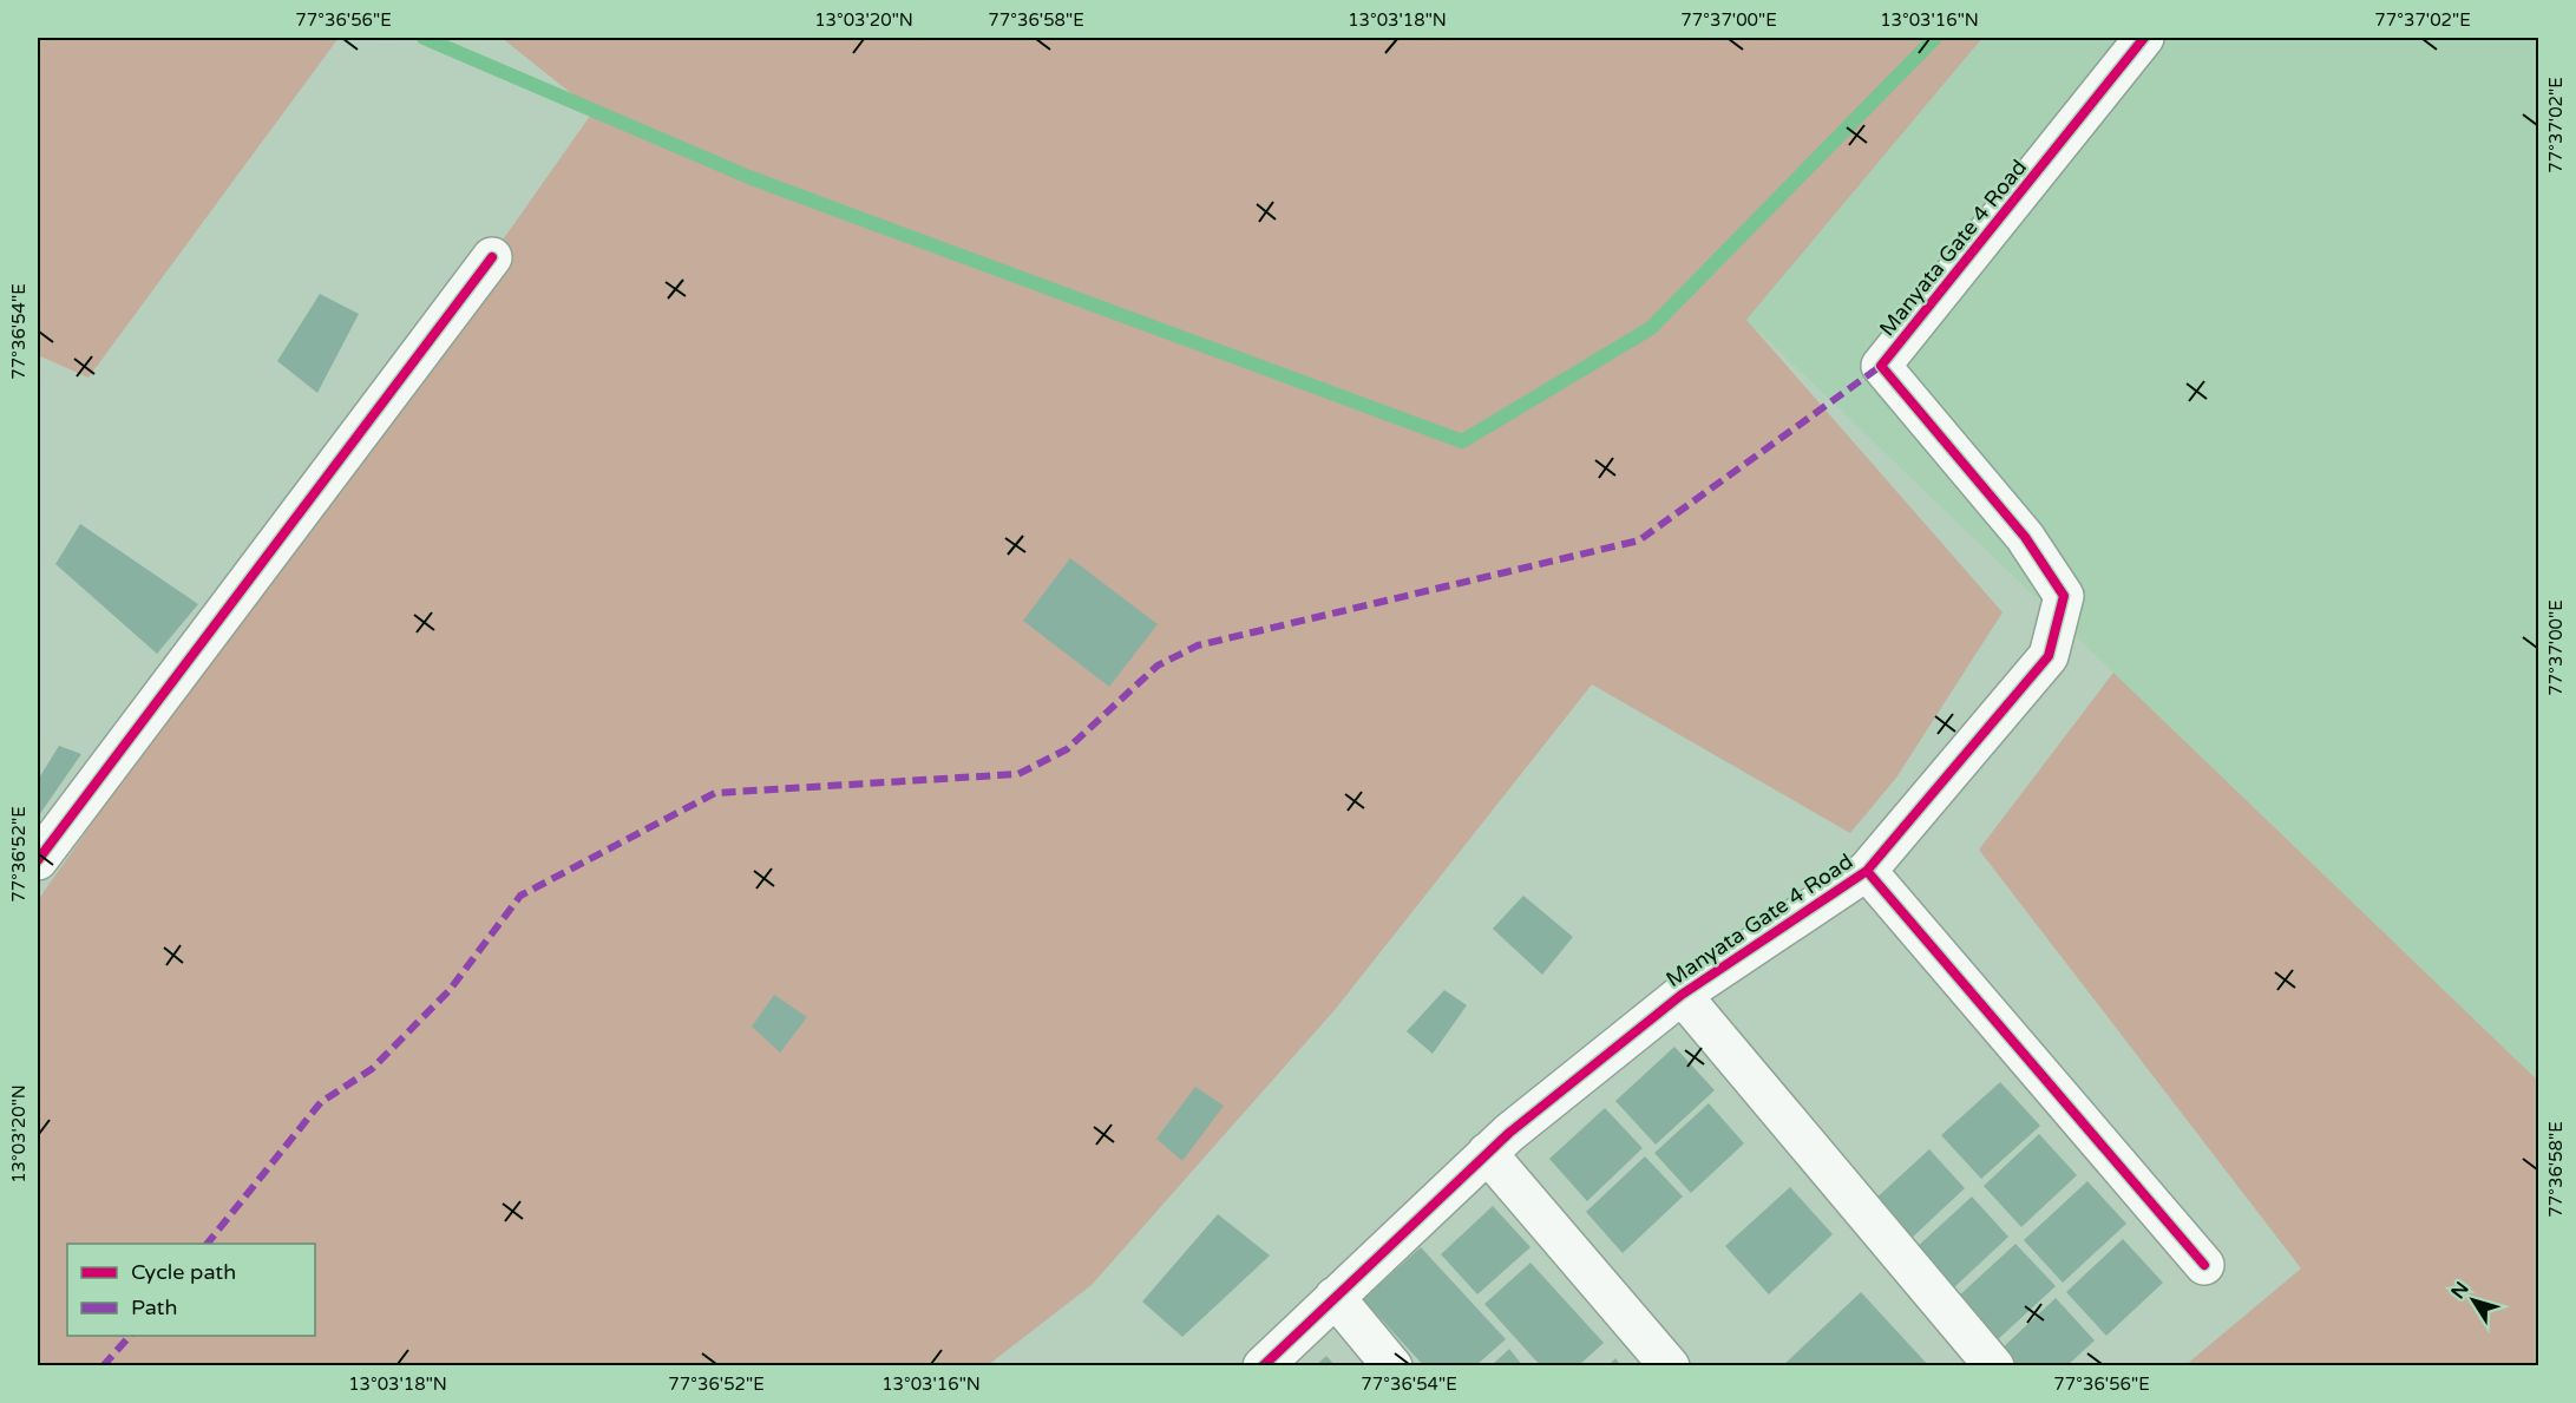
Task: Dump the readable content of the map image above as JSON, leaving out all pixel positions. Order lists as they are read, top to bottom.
{
  "streets": {
    "street": ["Manyata Gate 4 Road"]
  },
  "legend": ["Cycle path", "Path"],
  "north": "top left",
  "coordinates": [
    "77°36'56\"E",
    "13°03'20\"N",
    "77°36'58\"E",
    "13°03'18\"N",
    "77°37'00\"E",
    "13°03'16\"N",
    "77°37'02\"E",
    "77°36'54\"E",
    "77°36'52\"E"
  ]
}
